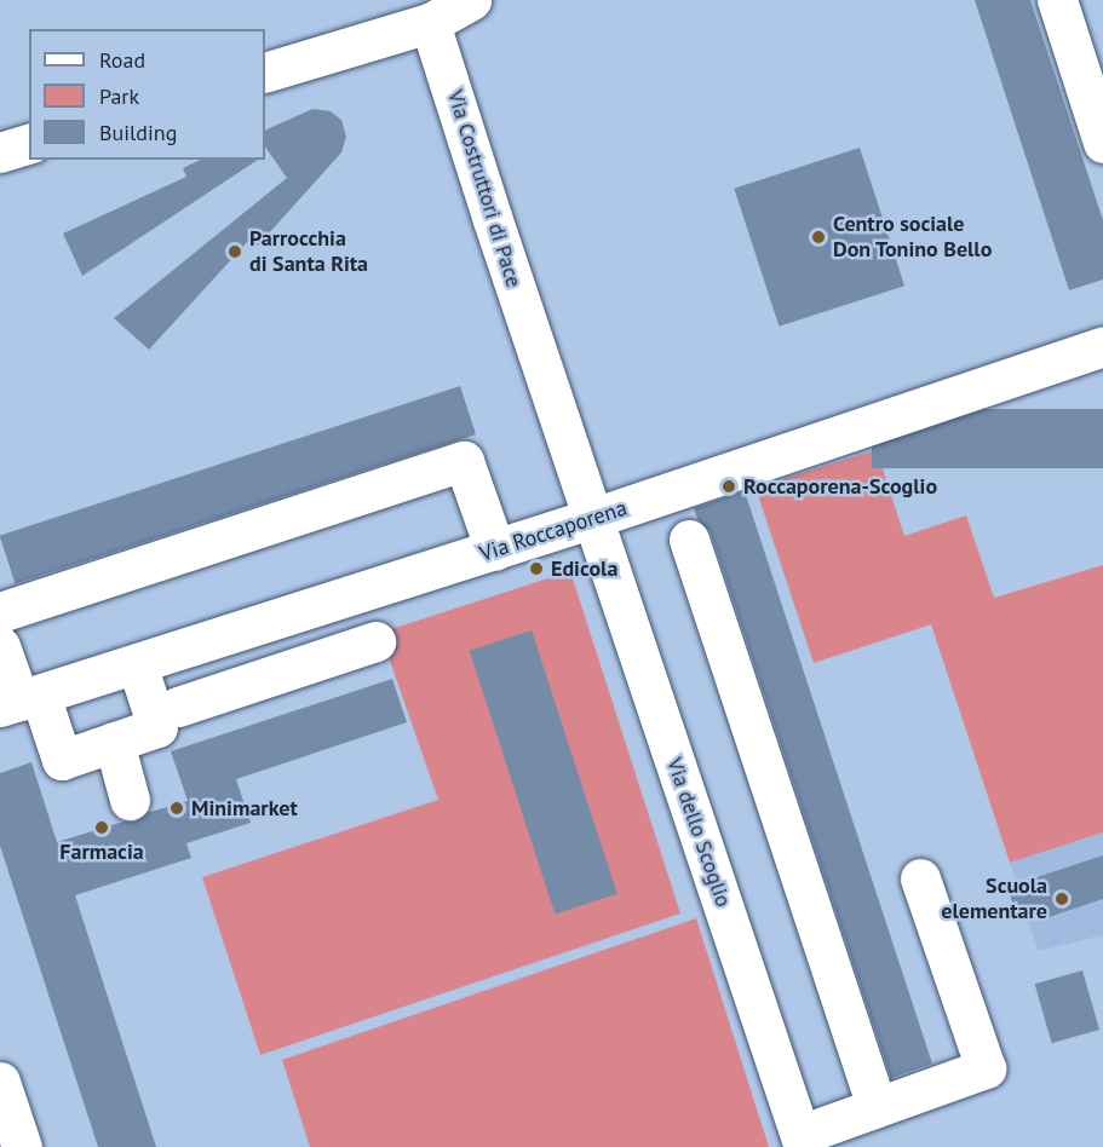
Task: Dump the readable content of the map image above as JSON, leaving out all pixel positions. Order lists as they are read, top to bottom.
{
  "streets": {
    "street": ["Via Costruttori di Pace", "Via Roccaporena", "Via dello Scoglio"]
  },
  "crossings": [
    ["Via Costruttori di Pace", "Via Roccaporena"],
    ["Via Costruttori di Pace", "Via dello Scoglio"],
    ["Via Roccaporena", "Via dello Scoglio"]
  ],
  "places": [
    "Centro sociale Don Tonino Bello",
    "Parrocchia di Santa Rita",
    "Roccaporena-Scoglio",
    "Edicola",
    "Minimarket",
    "Farmacia",
    "Scuola elementare"
  ],
  "legend": ["Road", "Park", "Building"]
}
